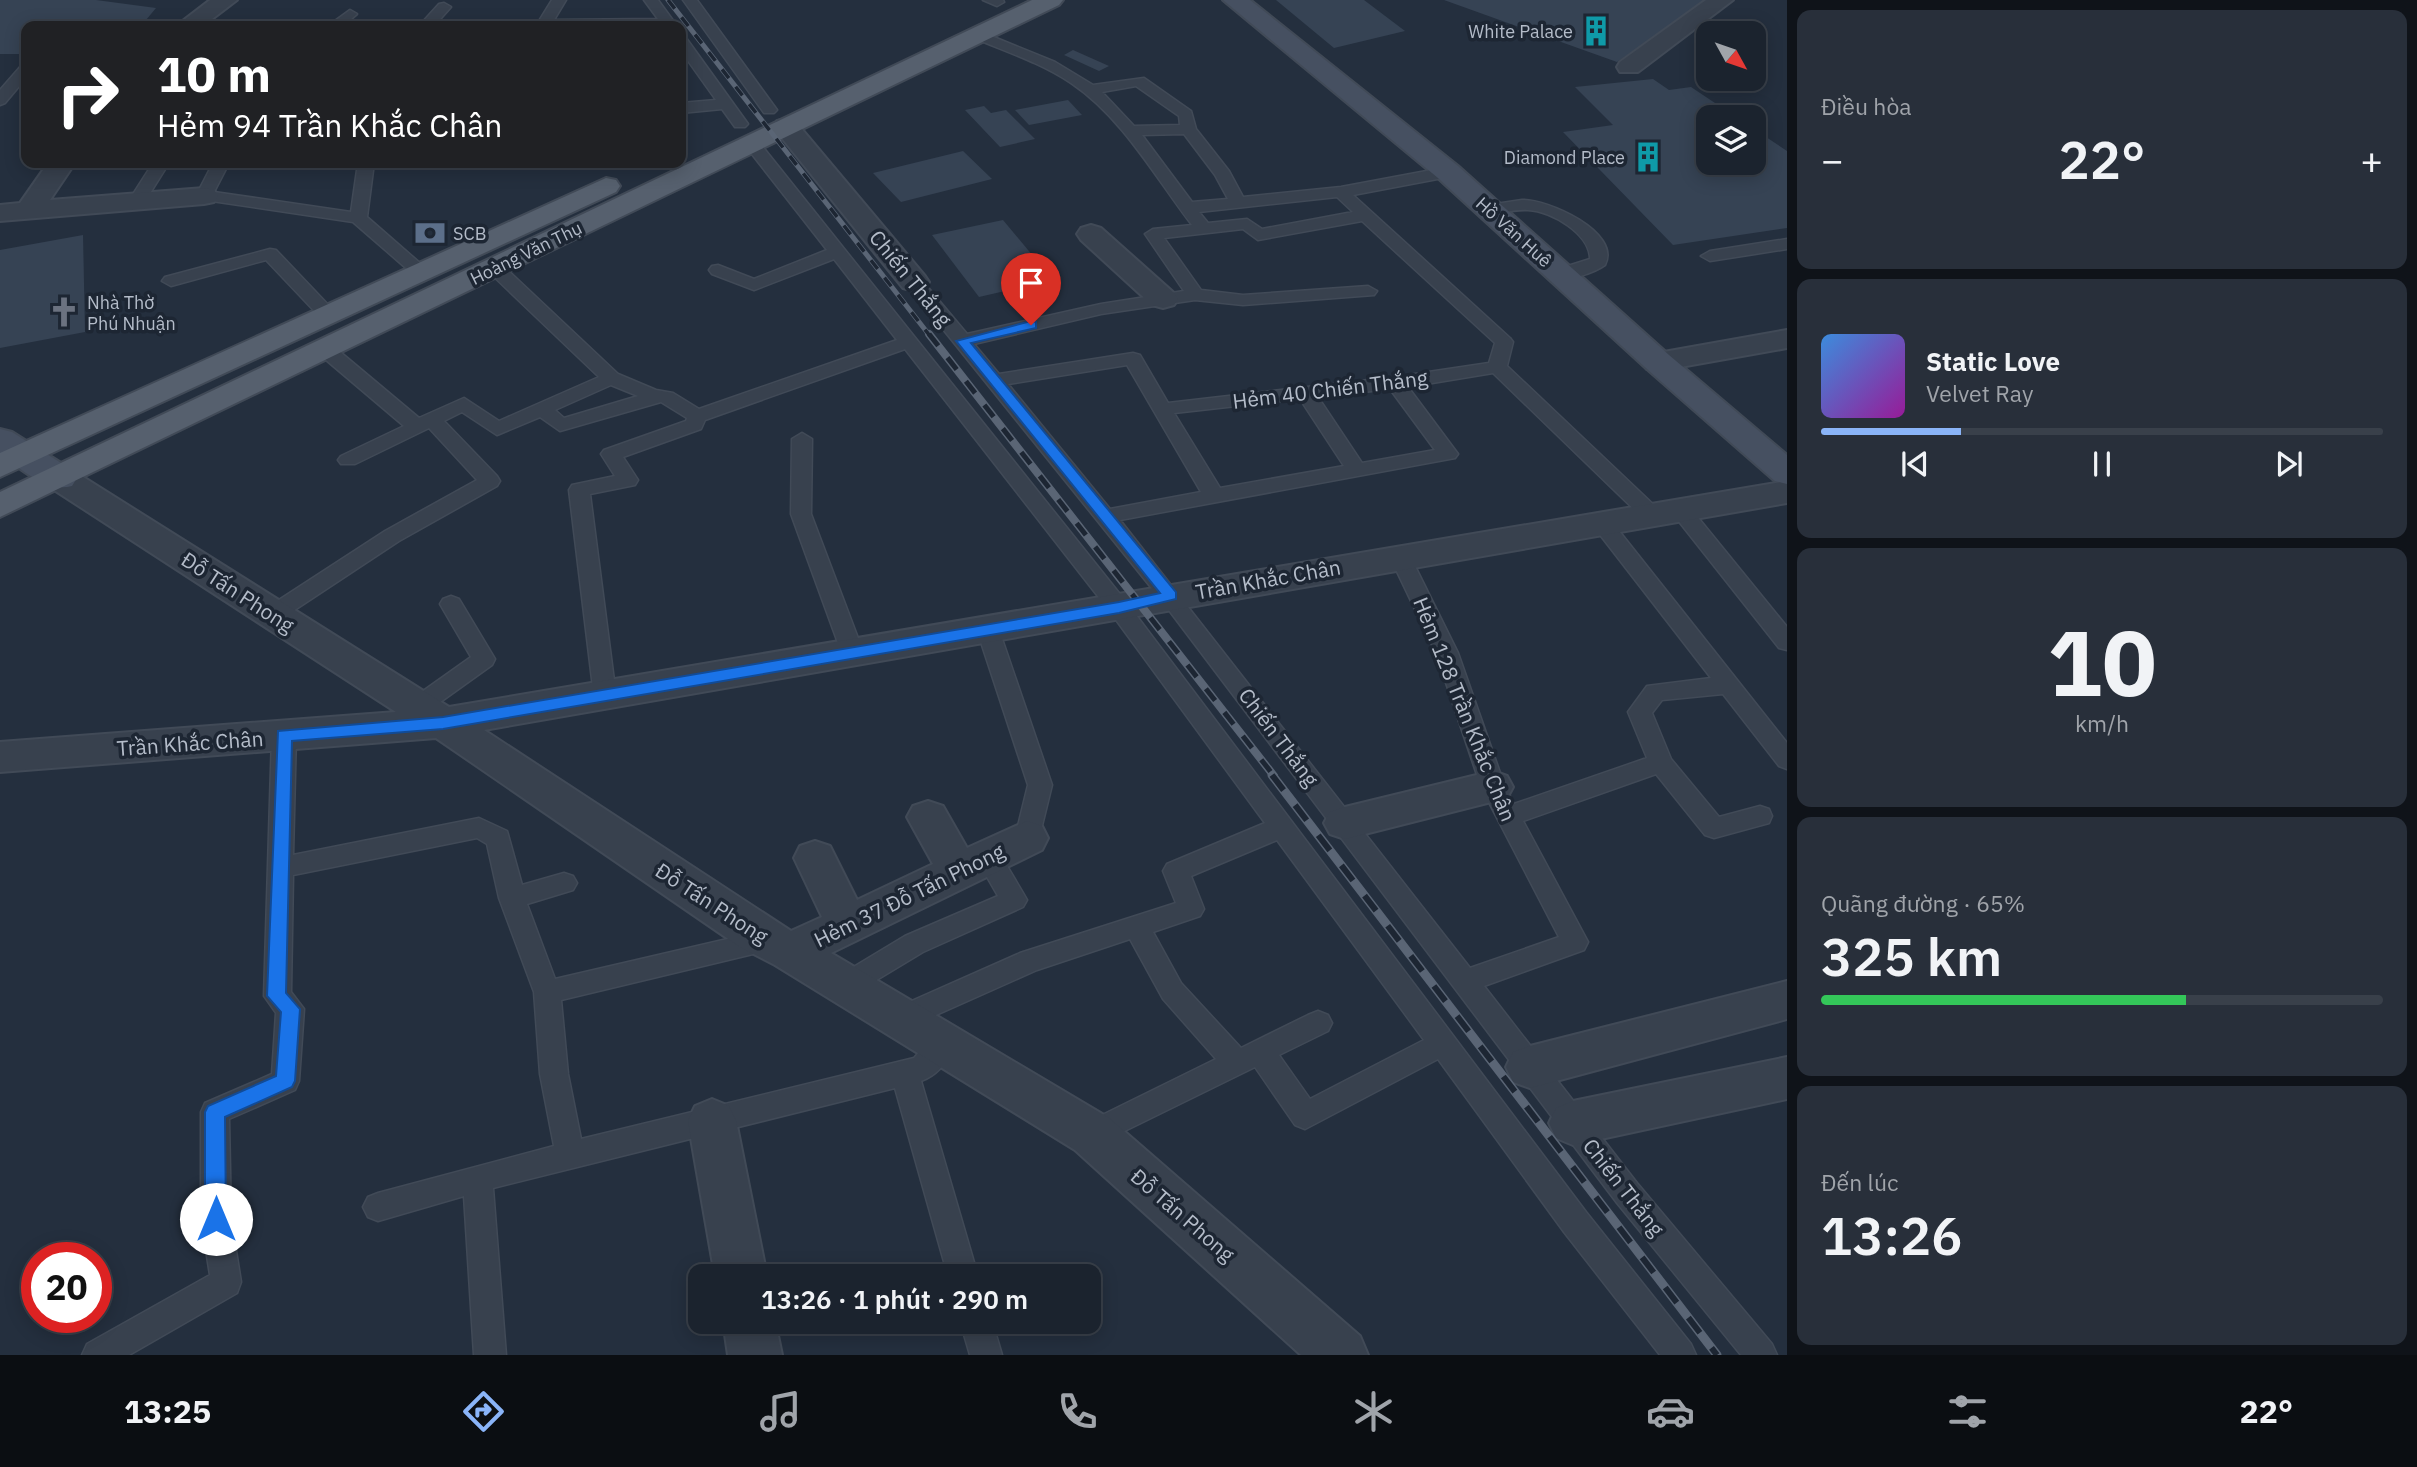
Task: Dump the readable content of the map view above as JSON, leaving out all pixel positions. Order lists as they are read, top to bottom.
{
  "streets": {
    "main road": ["Hồ Văn Huê", "Hoàng Văn Thụ"],
    "street": [
      "Chiến Thắng",
      "Trần Khắc Chân",
      "Đỗ Tấn Phong",
      "Hẻm 37 Đỗ Tấn Phong"
    ],
    "lane": ["Hẻm 40 Chiến Thắng", "Hẻm 128 Trần Khắc Chân"]
  },
  "crossings": [
    ["Hoàng Văn Thụ", "Chiến Thắng"],
    ["Hoàng Văn Thụ", "Đỗ Tấn Phong"],
    ["Chiến Thắng", "Trần Khắc Chân"],
    ["Chiến Thắng", "Hẻm 128 Trần Khắc Chân"],
    ["Trần Khắc Chân", "Đỗ Tấn Phong"],
    ["Trần Khắc Chân", "Hẻm 128 Trần Khắc Chân"],
    ["Đỗ Tấn Phong", "Hẻm 37 Đỗ Tấn Phong"]
  ],
  "places": {
    "building": ["White Palace", "Diamond Place"],
    "bank": ["SCB"],
    "church": ["Nhà Thờ Phú Nhuận"]
  },
  "north": "bottom right",
  "page": {
    "tile": [
      "Điều hòa",
      ["10", "km/h"],
      ["Quãng đường · 65%", "325 km"],
      ["Đến lúc", "13:26"]
    ],
    "turn": ["10 m", "Hẻm 94 Trần Khắc Chân"],
    "heat": ["−", "22°", "+"],
    "song": ["Static Love", "Velvet Ray"],
    "limit": "20",
    "trip": "13:26 · 1 phút · 290 m",
    "tabs": ["13:25", "22°"]
  }
}
